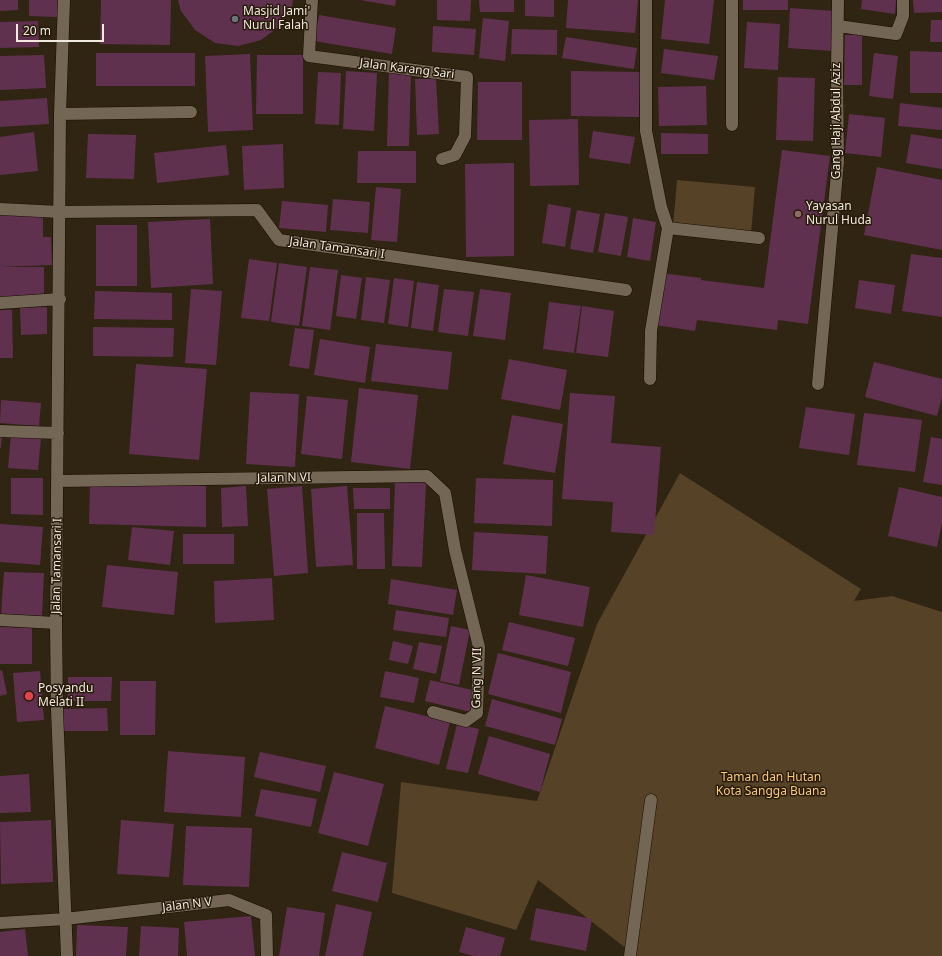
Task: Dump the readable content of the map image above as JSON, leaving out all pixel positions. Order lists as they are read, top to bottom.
{
  "streets": {
    "street": [
      "Jalan Karang Sari",
      "Gang Haji Abdul Aziz",
      "Jalan Tamansari I",
      "Jalan N VI",
      "Gang N VII",
      "Jalan N V"
    ]
  },
  "crossings": [
    ["Jalan Tamansari I", "Jalan N VI"],
    ["Jalan Tamansari I", "Jalan N V"],
    ["Jalan N VI", "Gang N VII"]
  ],
  "parks": ["Taman dan Hutan Kota Sangga Buana"],
  "places": ["Masjid Jami' Nurul Falah", "Yayasan Nurul Huda", "Posyandu Melati II"],
  "scale_bar": "20 m"
}
